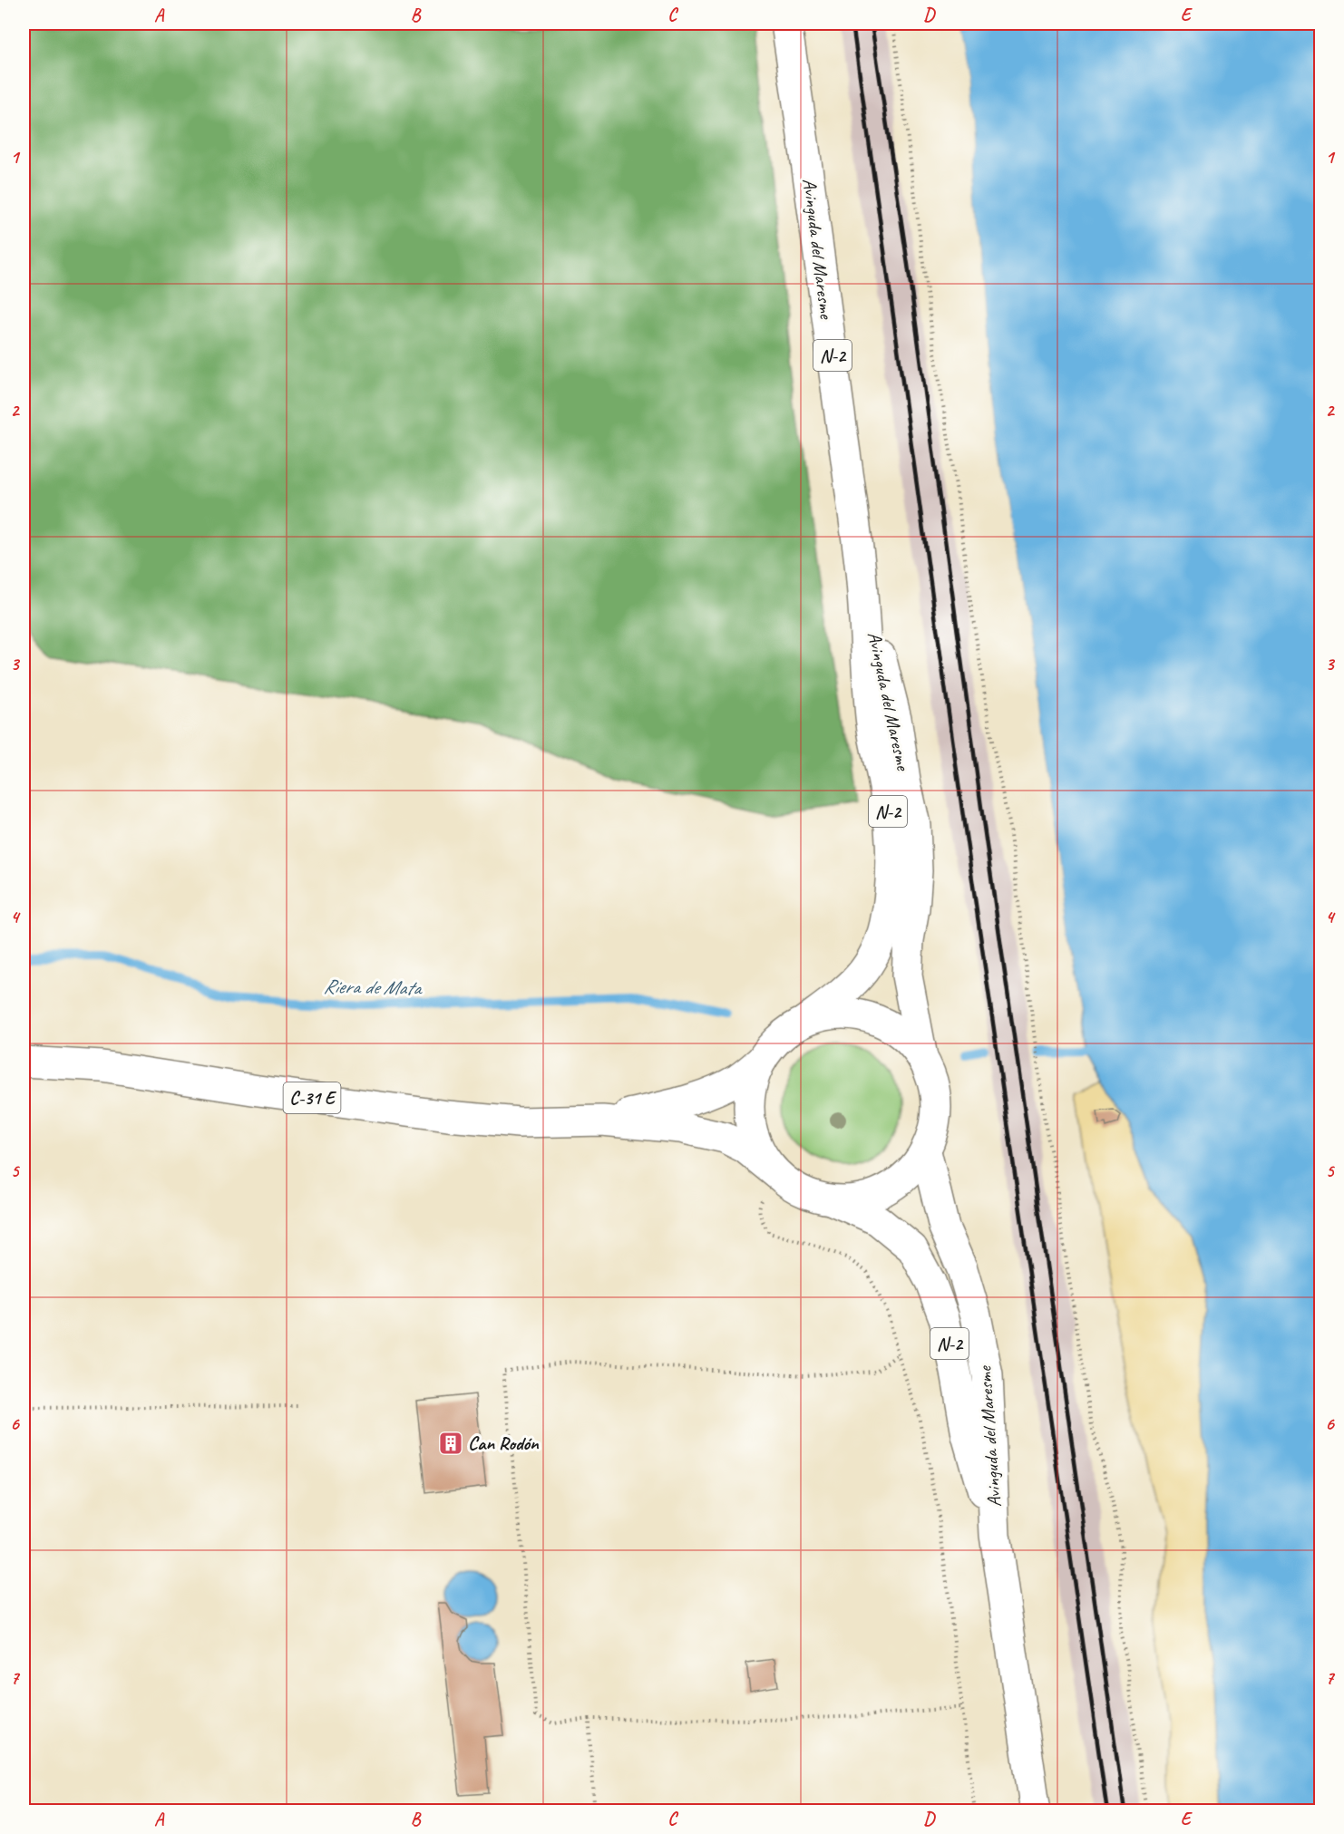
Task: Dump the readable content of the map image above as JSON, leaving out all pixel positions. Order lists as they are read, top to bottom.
{
  "streets": {
    "main road": ["Avinguda del Maresme", "N-2", "C-31 E"]
  },
  "crossings": [
    ["Avinguda del Maresme", "N-2"],
    ["Avinguda del Maresme", "C-31 E"],
    ["N-2", "C-31 E"]
  ],
  "water": ["Riera de Mata"],
  "places": {
    "building": ["Can Rodón"]
  },
  "grid": {
    "columns": [
      "A",
      "B",
      "C",
      "D",
      "E"
    ],
    "rows": [
      "1",
      "2",
      "3",
      "4",
      "5",
      "6",
      "7"
    ]
  }
}
